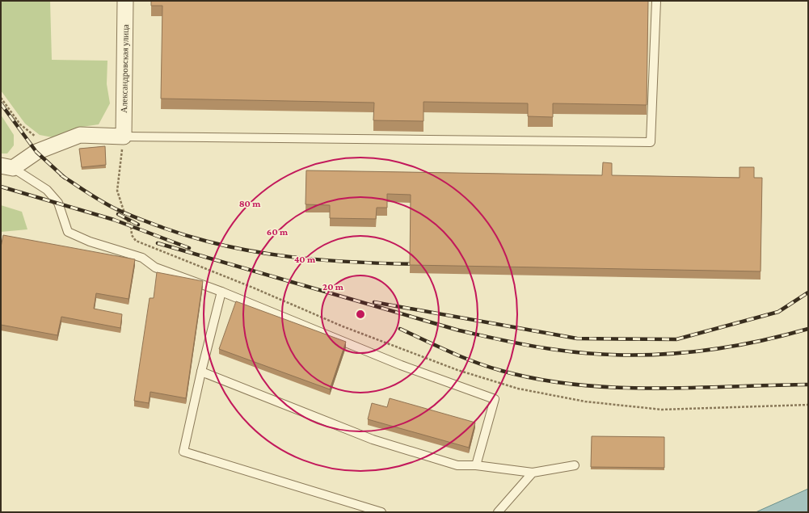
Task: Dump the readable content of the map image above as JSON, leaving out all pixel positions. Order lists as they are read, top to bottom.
{
  "streets": {
    "street": ["Александровская улица"]
  },
  "rings": [
    "80 m",
    "60 m",
    "40 m",
    "20 m"
  ]
}
